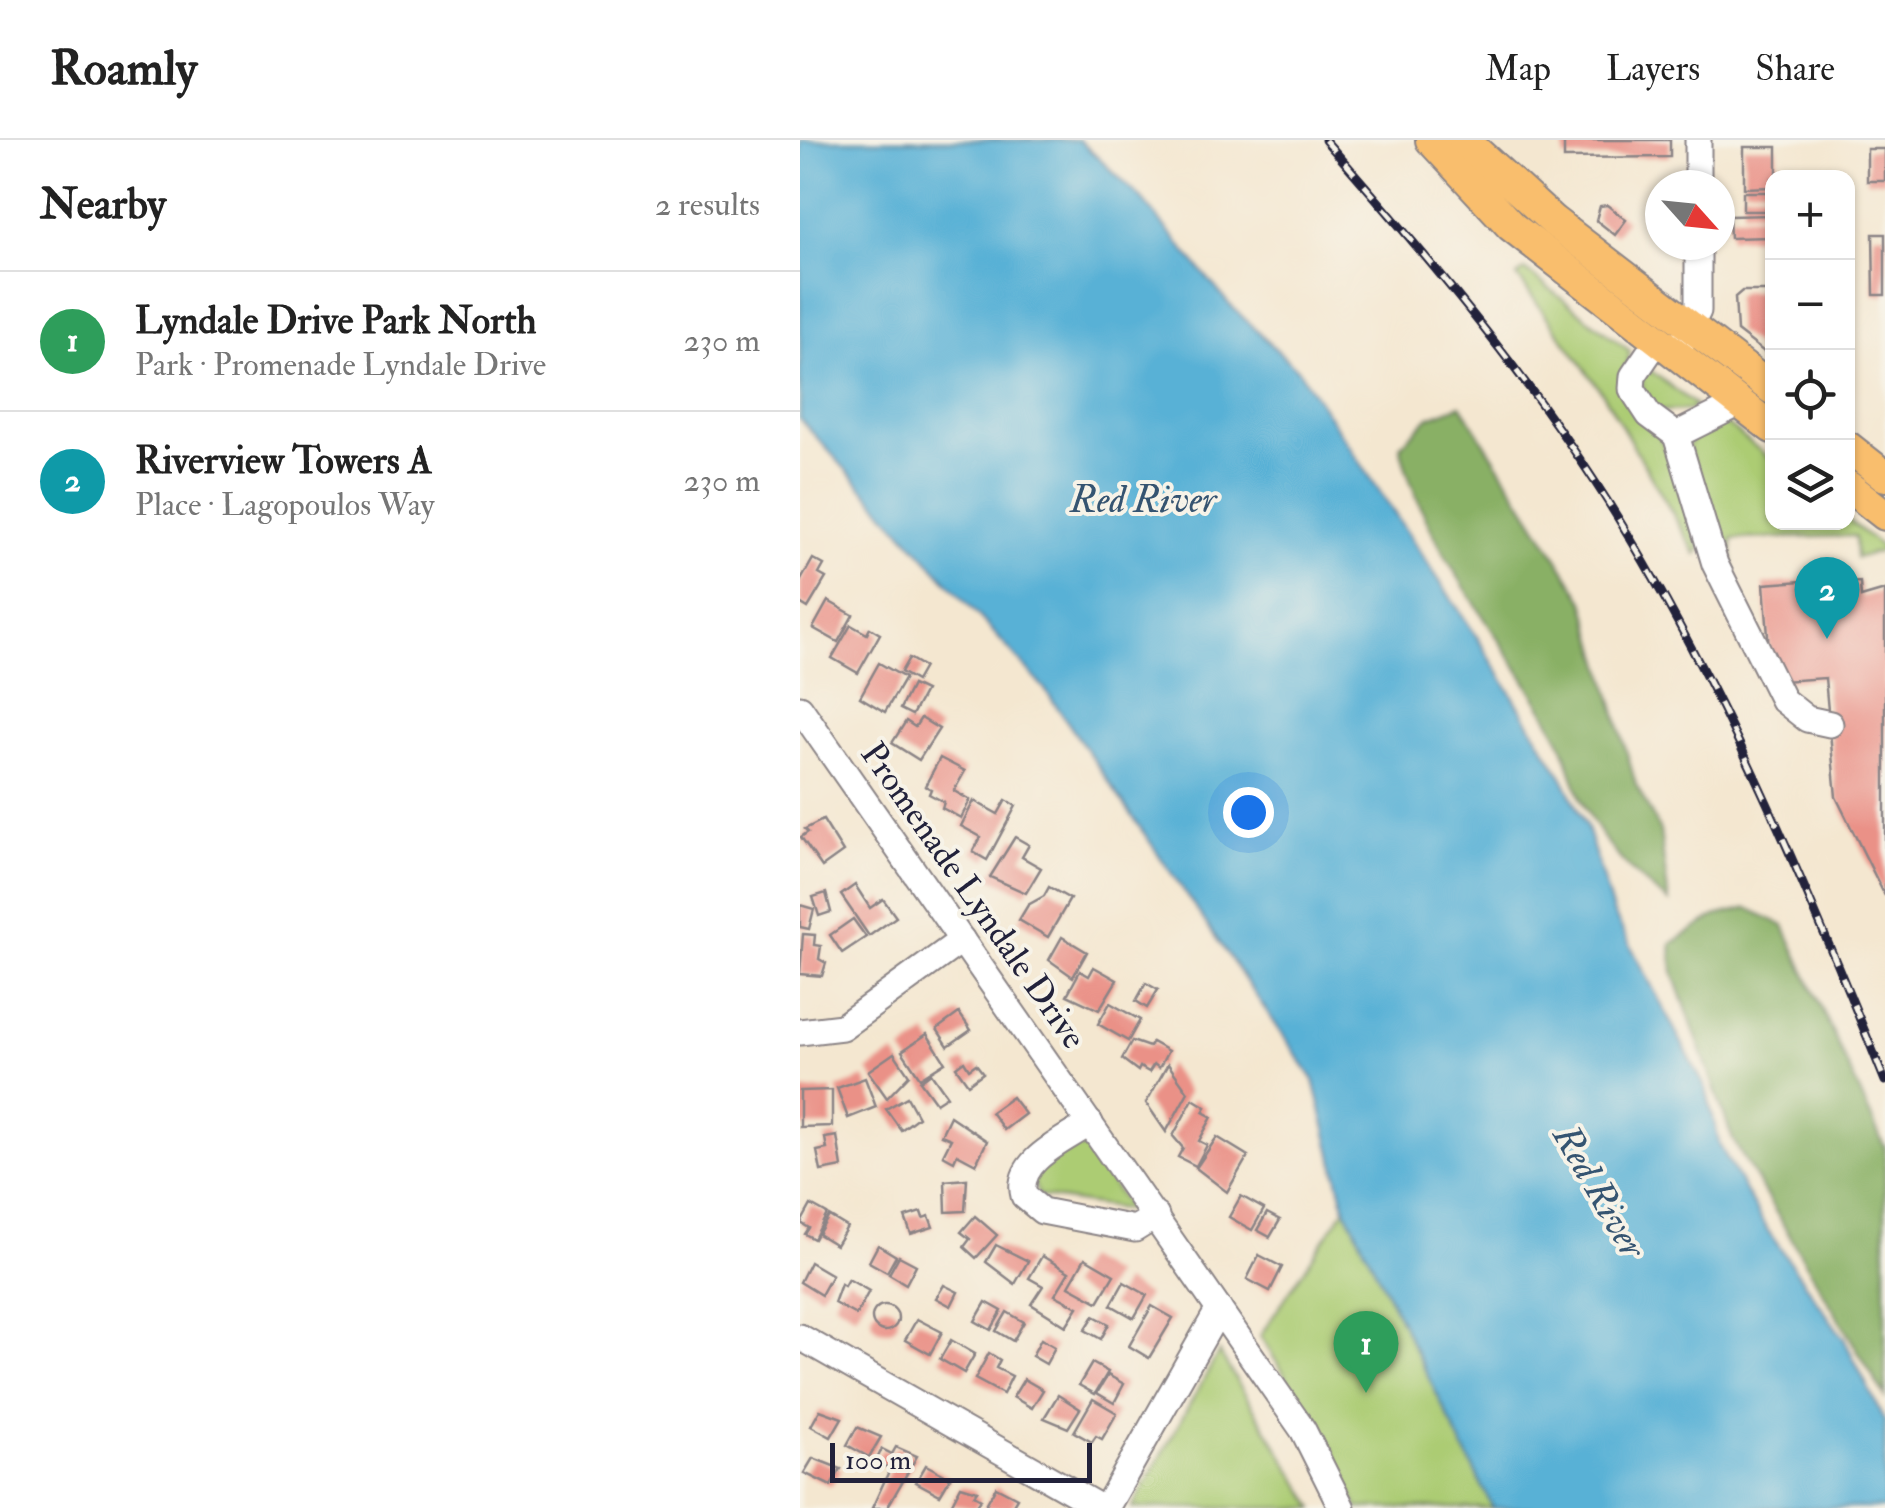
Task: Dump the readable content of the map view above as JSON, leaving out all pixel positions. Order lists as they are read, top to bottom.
{
  "streets": {
    "street": ["Promenade Lyndale Drive"]
  },
  "water": ["Red River"],
  "scale_bar": "100 m",
  "north": "bottom right",
  "page": {
    "header": "Roamly",
    "nav": ["Map", "Layers", "Share"],
    "heading": ["Nearby", "2 results"],
    "map_buttons": ["+", "−"],
    "list": [
      {
        "mark": "1",
        "name": "Lyndale Drive Park North",
        "note": "Park · Promenade Lyndale Drive",
        "value": "230 m"
      },
      {
        "mark": "2",
        "name": "Riverview Towers A",
        "note": "Place · Lagopoulos Way",
        "value": "230 m"
      }
    ],
    "pins": ["2", "1"],
    "scale": "100 m"
  }
}
